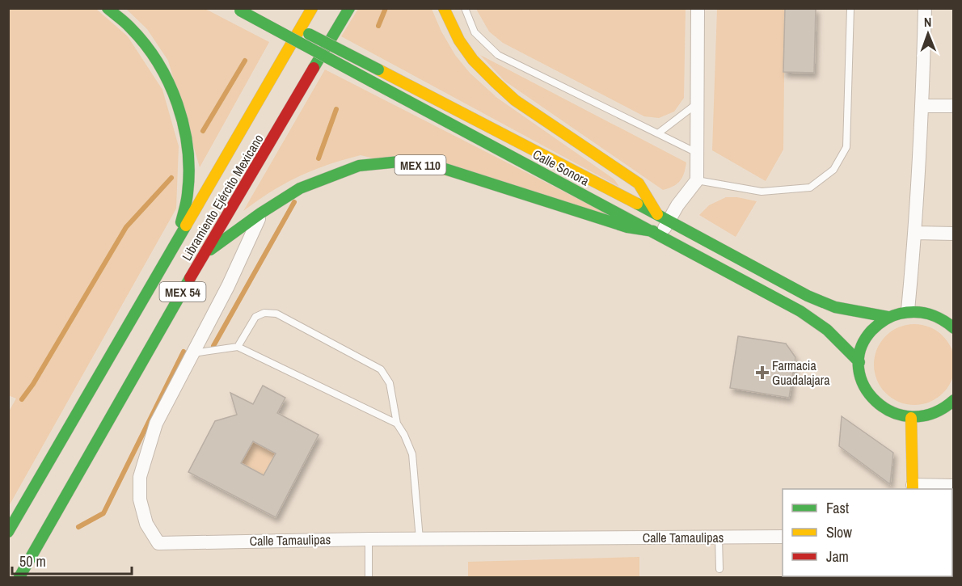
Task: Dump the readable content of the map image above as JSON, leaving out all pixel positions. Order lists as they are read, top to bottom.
{
  "streets": {
    "main road": [
      "MEX 110",
      "Calle Sonora",
      "Libramiento Ejército Mexicano",
      "MEX 54"
    ],
    "street": ["Calle Tamaulipas"]
  },
  "crossings": [
    ["MEX 110", "Calle Sonora"],
    ["MEX 110", "Libramiento Ejército Mexicano"],
    ["MEX 110", "Calle Tamaulipas"]
  ],
  "places": {
    "health": ["Farmacia Guadalajara"]
  },
  "legend": ["Fast", "Slow", "Jam"],
  "scale_bar": "50 m",
  "north": "top"
}
